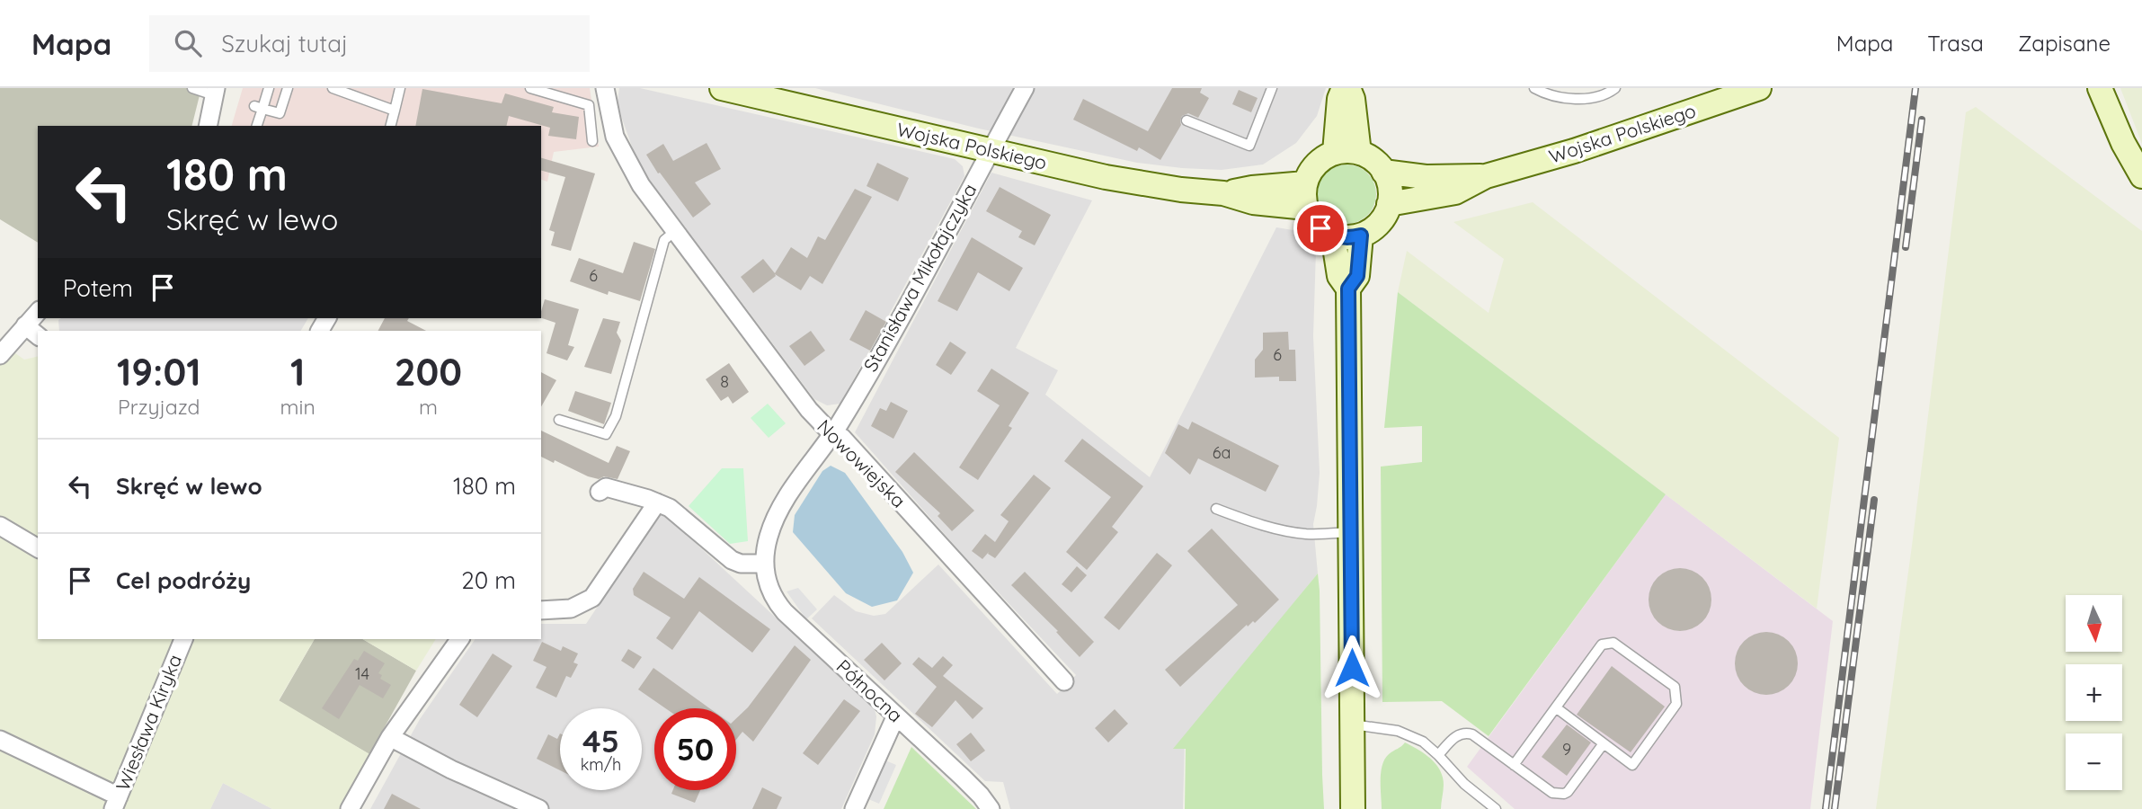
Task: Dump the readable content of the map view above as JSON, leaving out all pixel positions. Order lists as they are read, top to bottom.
{
  "streets": {
    "main road": ["Wojska Polskiego"],
    "street": [
      "Stanisława Mikołajczyka",
      "Nowowiejska",
      "Północna",
      "Wiesława Kiryka"
    ]
  },
  "crossings": [
    ["Wojska Polskiego", "Stanisława Mikołajczyka"],
    ["Stanisława Mikołajczyka", "Nowowiejska"],
    ["Stanisława Mikołajczyka", "Północna"],
    ["Nowowiejska", "Północna"]
  ],
  "house_numbers": [
    "6",
    "6",
    "8",
    "6a",
    "14",
    "9"
  ],
  "north": "bottom",
  "page": {
    "header": "Mapa",
    "search": "Szukaj tutaj",
    "nav": ["Mapa", "Trasa", "Zapisane"],
    "turn": ["180 m", "Skręć w lewo"],
    "then": "Potem",
    "eta": [
      "19:01",
      "Przyjazd",
      "1",
      "min",
      "200",
      "m"
    ],
    "list": [
      {
        "name": "Skręć w lewo",
        "value": "180 m"
      },
      {
        "name": "Cel podróży",
        "value": "20 m"
      }
    ],
    "map_buttons": ["+", "−"],
    "speed": "45 km/h",
    "limit": "50"
  }
}
